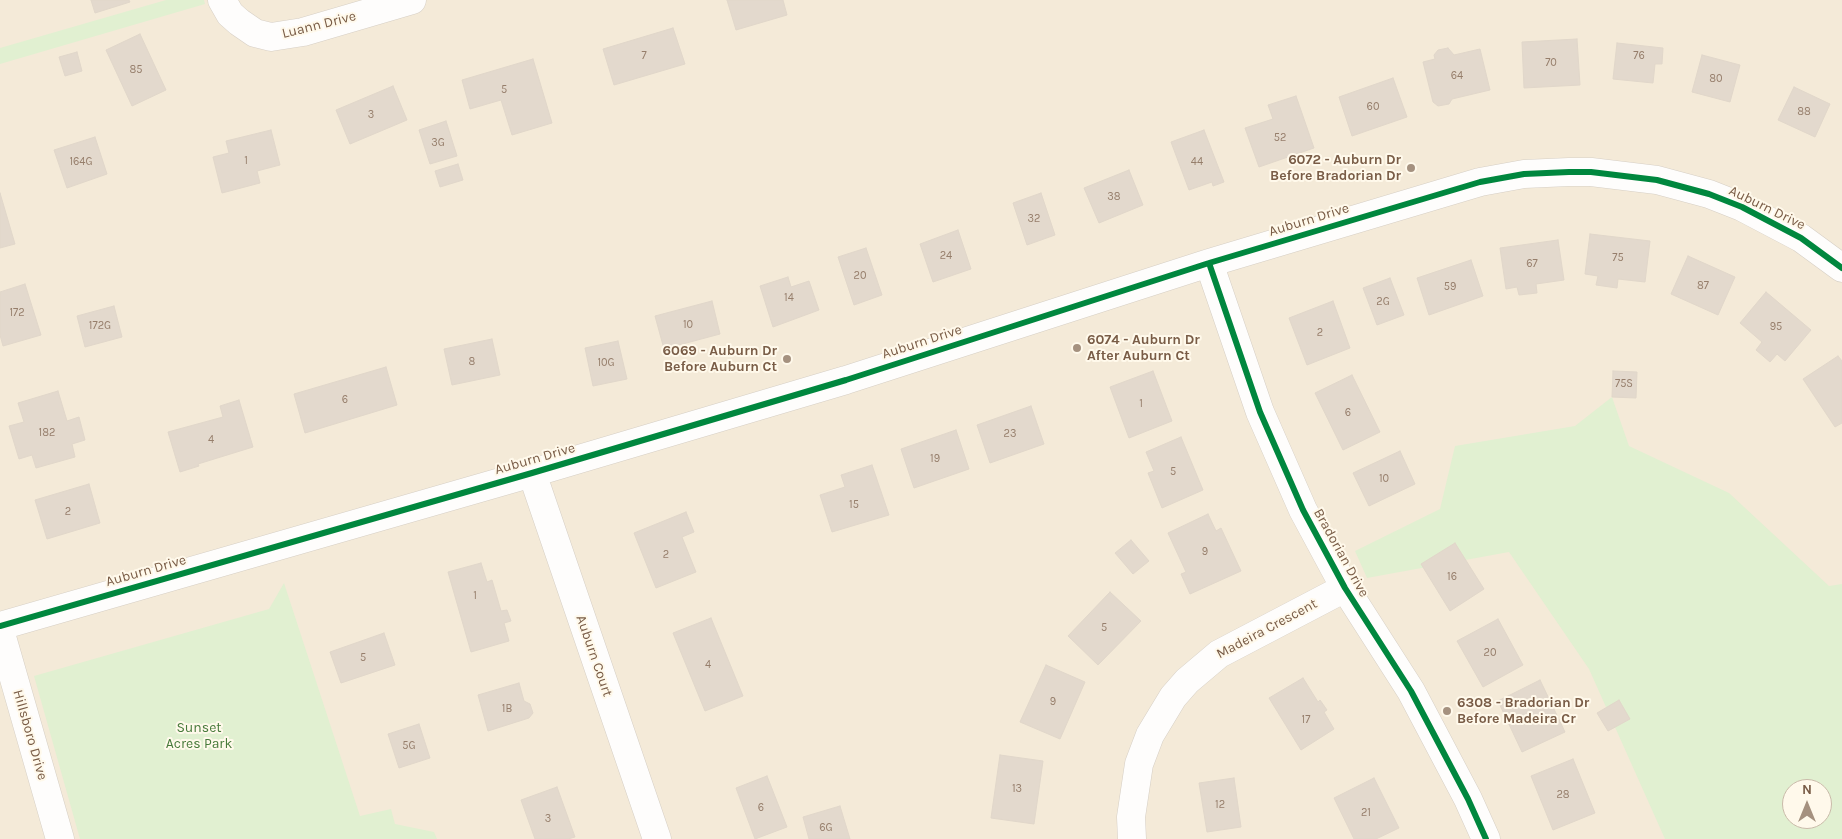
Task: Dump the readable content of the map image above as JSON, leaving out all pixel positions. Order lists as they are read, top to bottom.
{
  "streets": {
    "street": [
      "Luann Drive",
      "Auburn Drive",
      "Bradorian Drive",
      "Madeira Crescent",
      "Auburn Court",
      "Hillsboro Drive"
    ]
  },
  "crossings": [
    ["Auburn Drive", "Bradorian Drive"],
    ["Auburn Drive", "Auburn Court"],
    ["Bradorian Drive", "Madeira Crescent"]
  ],
  "parks": ["Sunset Acres Park"],
  "places": [
    "6072 - Auburn Dr Before Bradorian Dr",
    "6074 - Auburn Dr After Auburn Ct",
    "6069 - Auburn Dr Before Auburn Ct",
    "6308 - Bradorian Dr Before Madeira Cr"
  ],
  "house_numbers": [
    "7",
    "76",
    "70",
    "85",
    "64",
    "80",
    "5",
    "60",
    "88",
    "3",
    "52",
    "3G",
    "1",
    "164G",
    "44",
    "38",
    "32",
    "24",
    "75",
    "67",
    "20",
    "87",
    "59",
    "14",
    "2G",
    "172",
    "10",
    "172G",
    "95",
    "2",
    "8",
    "10G",
    "75S",
    "6",
    "1",
    "6",
    "182",
    "23",
    "4",
    "19",
    "5",
    "10",
    "15",
    "2",
    "9",
    "2",
    "16",
    "1",
    "5",
    "20",
    "5",
    "4",
    "9",
    "1B",
    "17",
    "5G",
    "13",
    "28",
    "12",
    "6",
    "21",
    "3",
    "6G"
  ],
  "north": "top"
}
